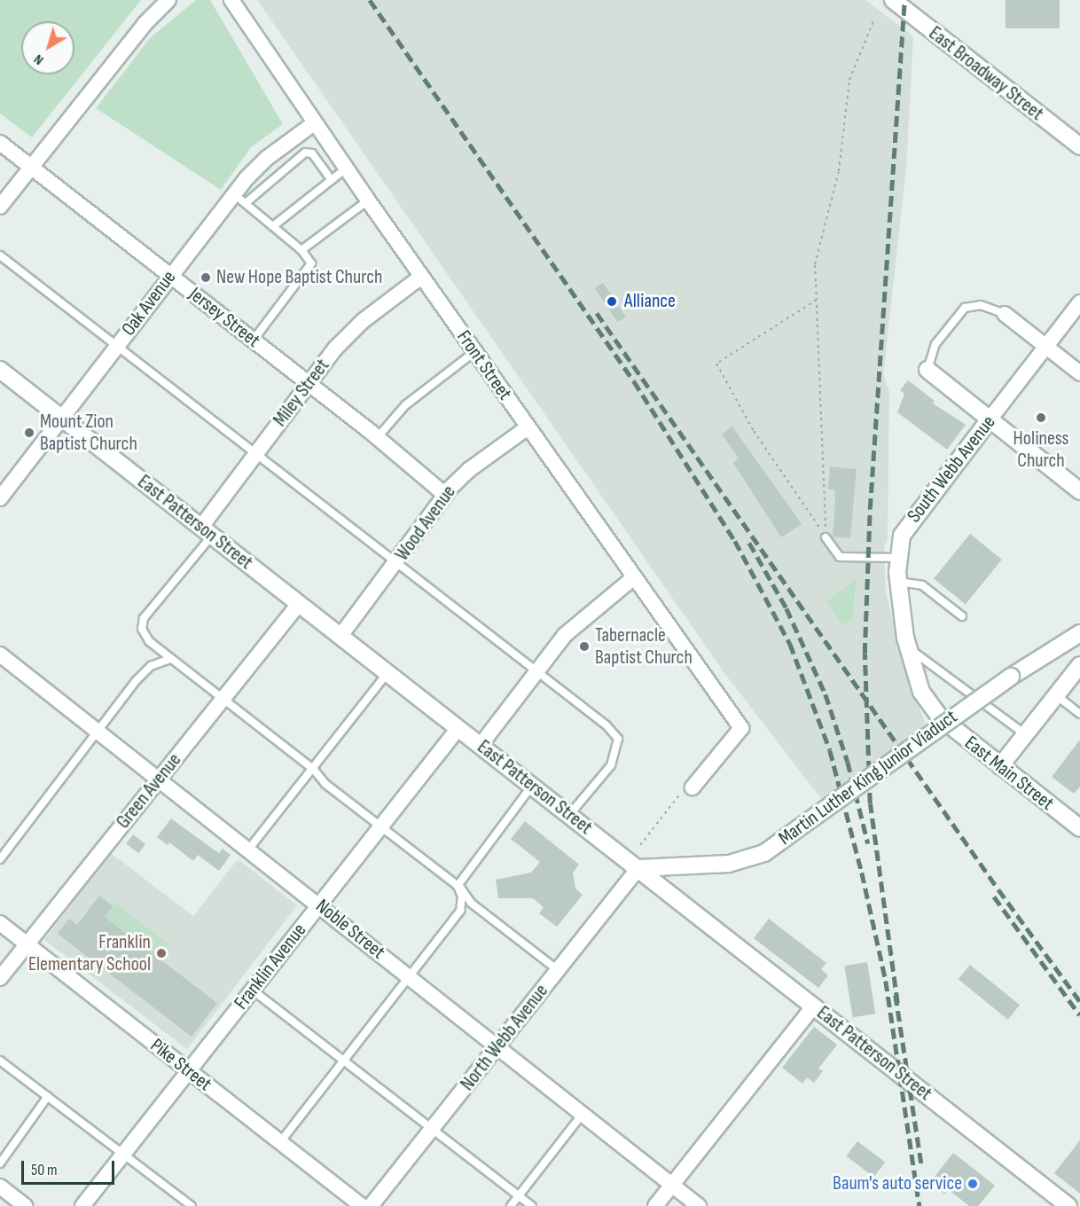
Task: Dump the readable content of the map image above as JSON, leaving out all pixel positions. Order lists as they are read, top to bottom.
{
  "streets": {
    "street": [
      "East Broadway Street",
      "Oak Avenue",
      "Jersey Street",
      "Front Street",
      "Miley Street",
      "South Webb Avenue",
      "East Patterson Street",
      "Wood Avenue",
      "East Main Street",
      "Martin Luther King Junior Viaduct",
      "Green Avenue",
      "Noble Street",
      "Franklin Avenue",
      "North Webb Avenue",
      "Pike Street"
    ]
  },
  "crossings": [
    ["Oak Avenue", "Jersey Street"],
    ["Oak Avenue", "Front Street"],
    ["Oak Avenue", "East Patterson Street"],
    ["Jersey Street", "Miley Street"],
    ["Jersey Street", "Wood Avenue"],
    ["Front Street", "Miley Street"],
    ["Front Street", "Wood Avenue"],
    ["Miley Street", "East Patterson Street"],
    ["South Webb Avenue", "East Main Street"],
    ["East Patterson Street", "Wood Avenue"],
    ["East Patterson Street", "Martin Luther King Junior Viaduct"],
    ["East Patterson Street", "Green Avenue"],
    ["East Patterson Street", "Franklin Avenue"],
    ["East Patterson Street", "North Webb Avenue"],
    ["Martin Luther King Junior Viaduct", "North Webb Avenue"],
    ["Green Avenue", "Noble Street"],
    ["Green Avenue", "Pike Street"],
    ["Noble Street", "Franklin Avenue"],
    ["Noble Street", "North Webb Avenue"],
    ["Franklin Avenue", "Pike Street"]
  ],
  "places": [
    "New Hope Baptist Church",
    "Alliance",
    "Holiness Church",
    "Mount Zion Baptist Church",
    "Tabernacle Baptist Church",
    "Franklin Elementary School",
    "Baum's auto service"
  ],
  "scale_bar": "50 m",
  "north": "bottom left"
}
